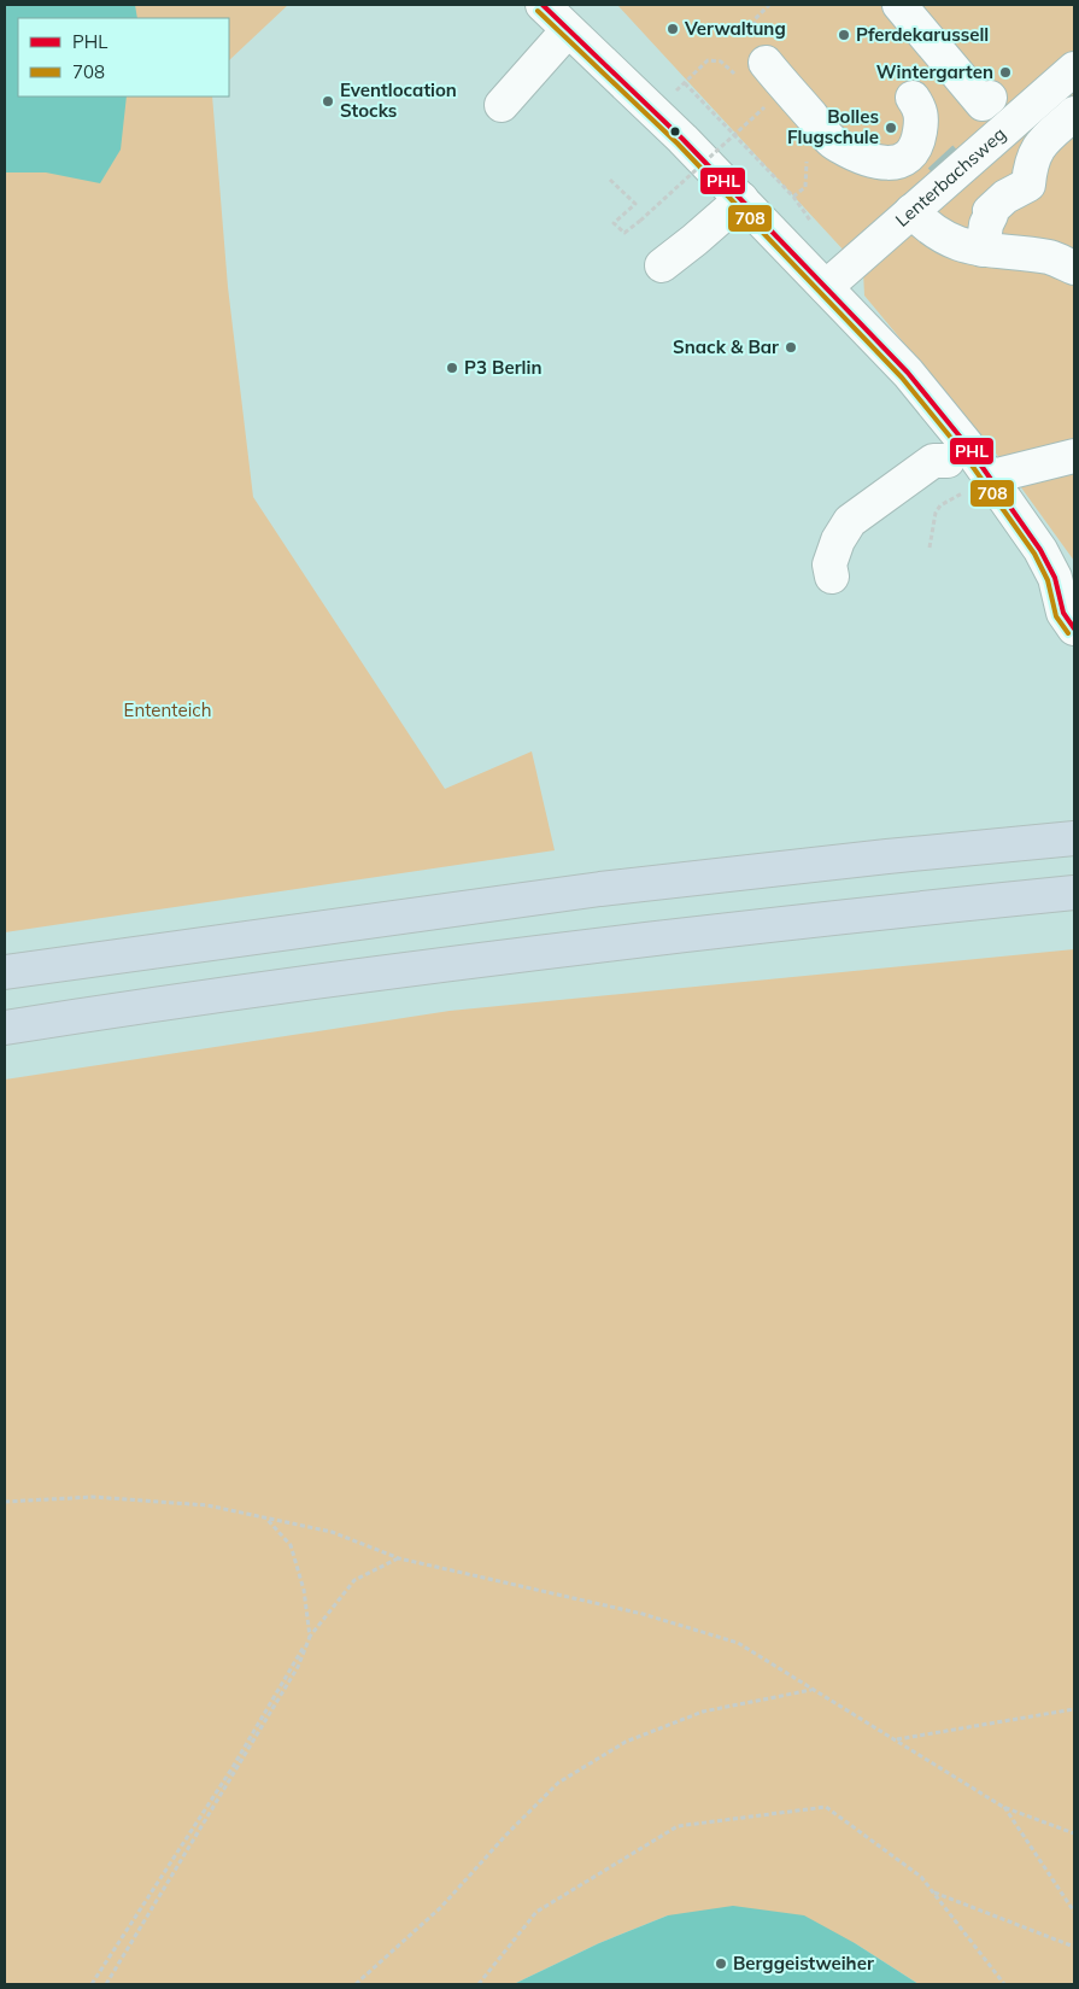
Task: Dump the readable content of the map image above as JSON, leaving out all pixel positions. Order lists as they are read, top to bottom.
{
  "streets": {
    "street": ["Lenterbachsweg"]
  },
  "parks": ["Ententeich"],
  "places": [
    "Verwaltung",
    "Pferdekarussell",
    "Wintergarten",
    "Eventlocation Stocks",
    "Bolles Flugschule",
    "Snack & Bar",
    "P3 Berlin",
    "Berggeistweiher"
  ],
  "lines": ["transit line PHL", "transit line 708"],
  "legend": ["PHL", "708"]
}
